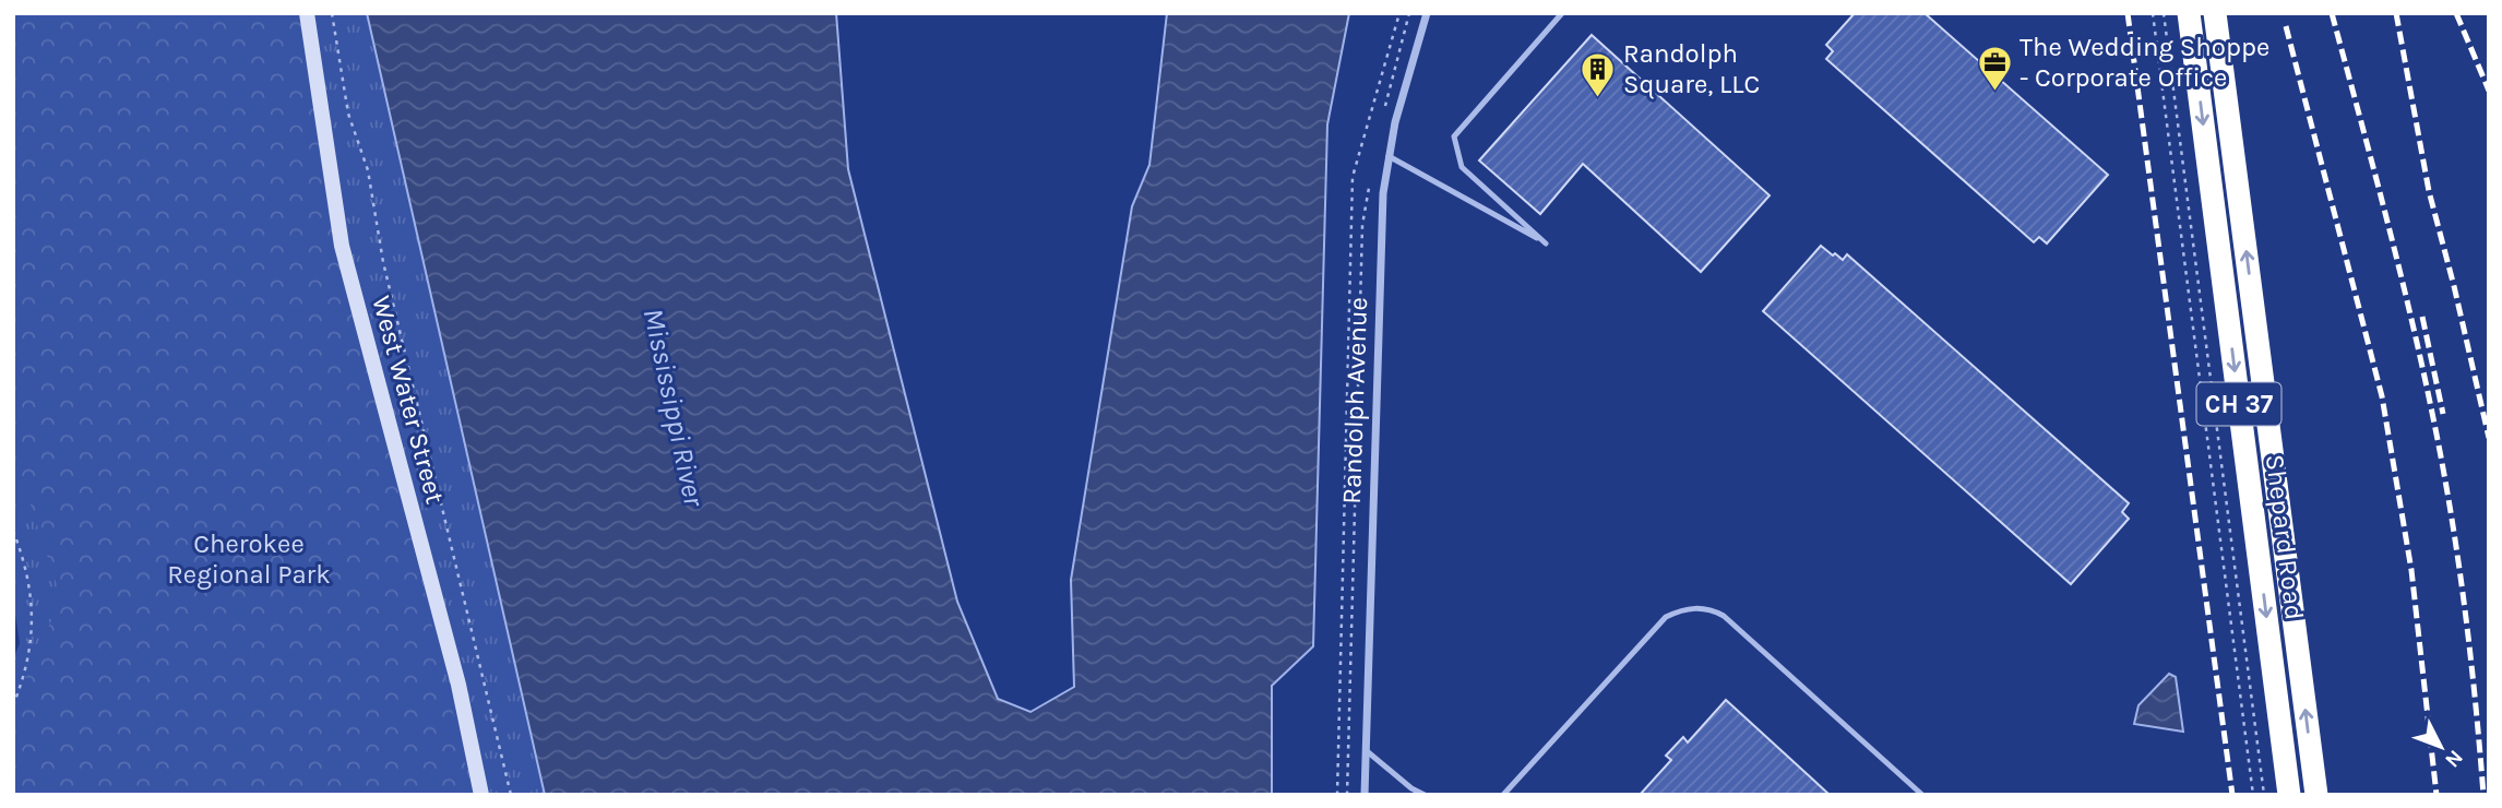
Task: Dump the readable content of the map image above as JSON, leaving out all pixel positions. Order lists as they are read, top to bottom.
{
  "streets": {
    "highway": ["CH 37", "Shepard Road"],
    "street": ["West Water Street", "Randolph Avenue"]
  },
  "water": ["Mississippi River"],
  "parks": ["Cherokee Regional Park"],
  "places": {
    "office": ["The Wedding Shoppe - Corporate Office"],
    "building": ["Randolph Square, LLC"]
  },
  "north": "bottom right"
}
